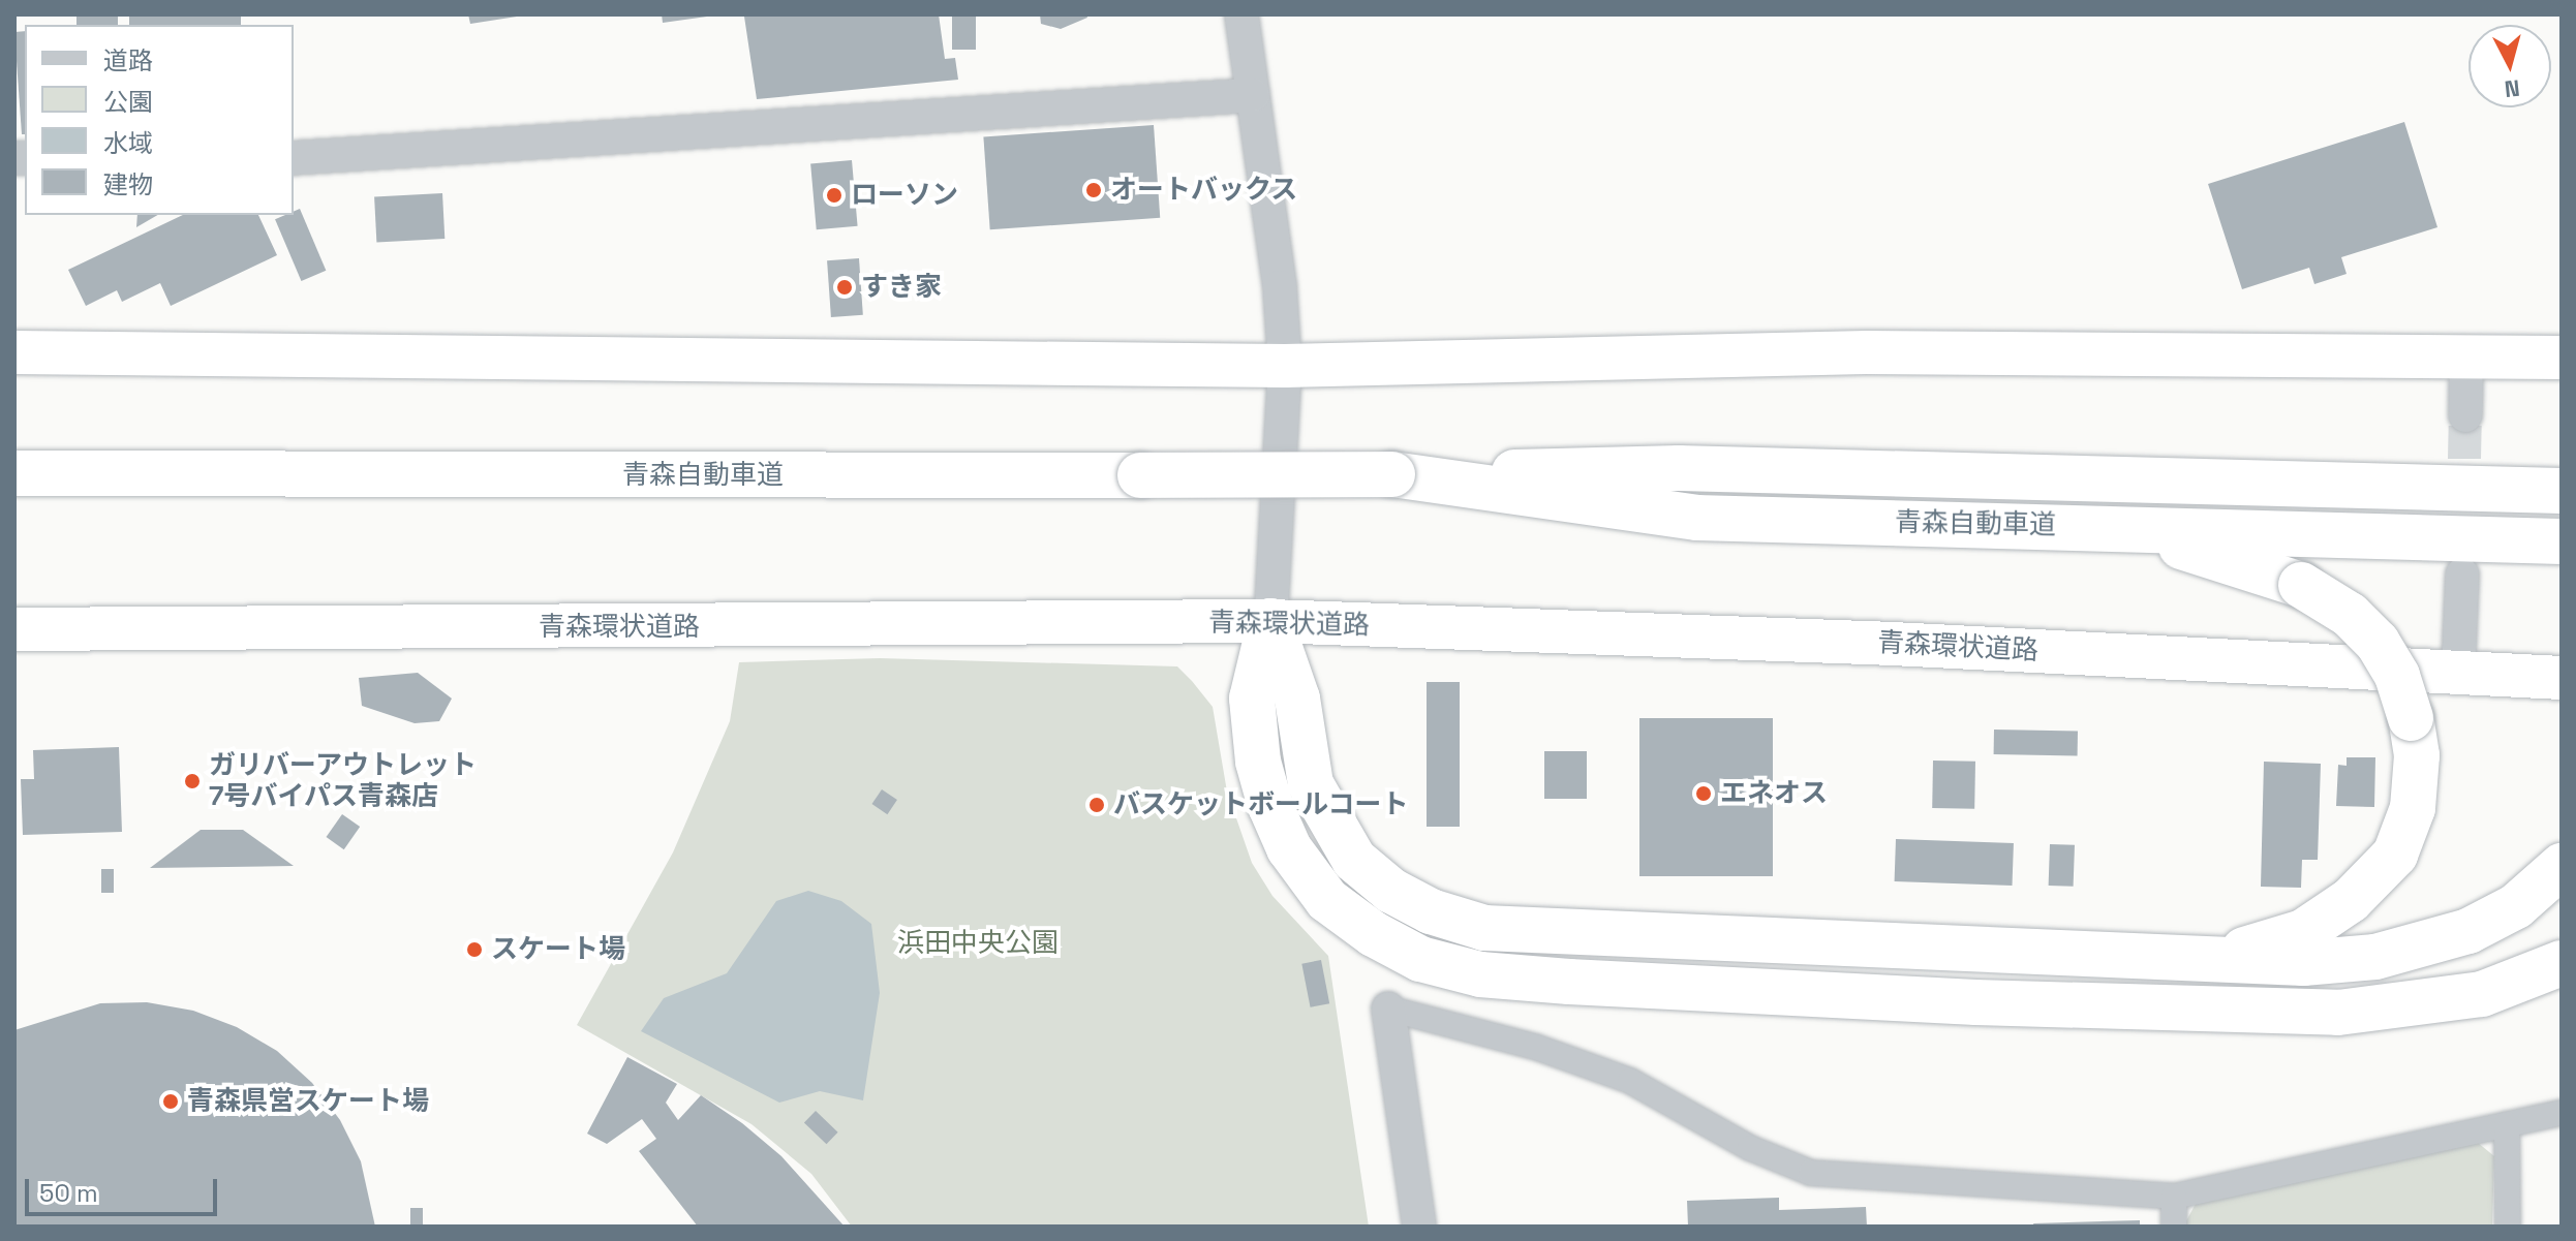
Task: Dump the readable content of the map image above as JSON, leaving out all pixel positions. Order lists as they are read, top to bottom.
{
  "streets": {
    "highway": ["青森自動車道", "青森環状道路"]
  },
  "parks": ["浜田中央公園"],
  "places": [
    "オートバックス",
    "ローソン",
    "すき家",
    "ガリバーアウトレット 7号バイパス青森店",
    "エネオス",
    "バスケットボールコート",
    "スケート場",
    "青森県営スケート場"
  ],
  "legend": [
    "道路",
    "公園",
    "水域",
    "建物"
  ],
  "scale_bar": "50 m",
  "north": "bottom"
}
